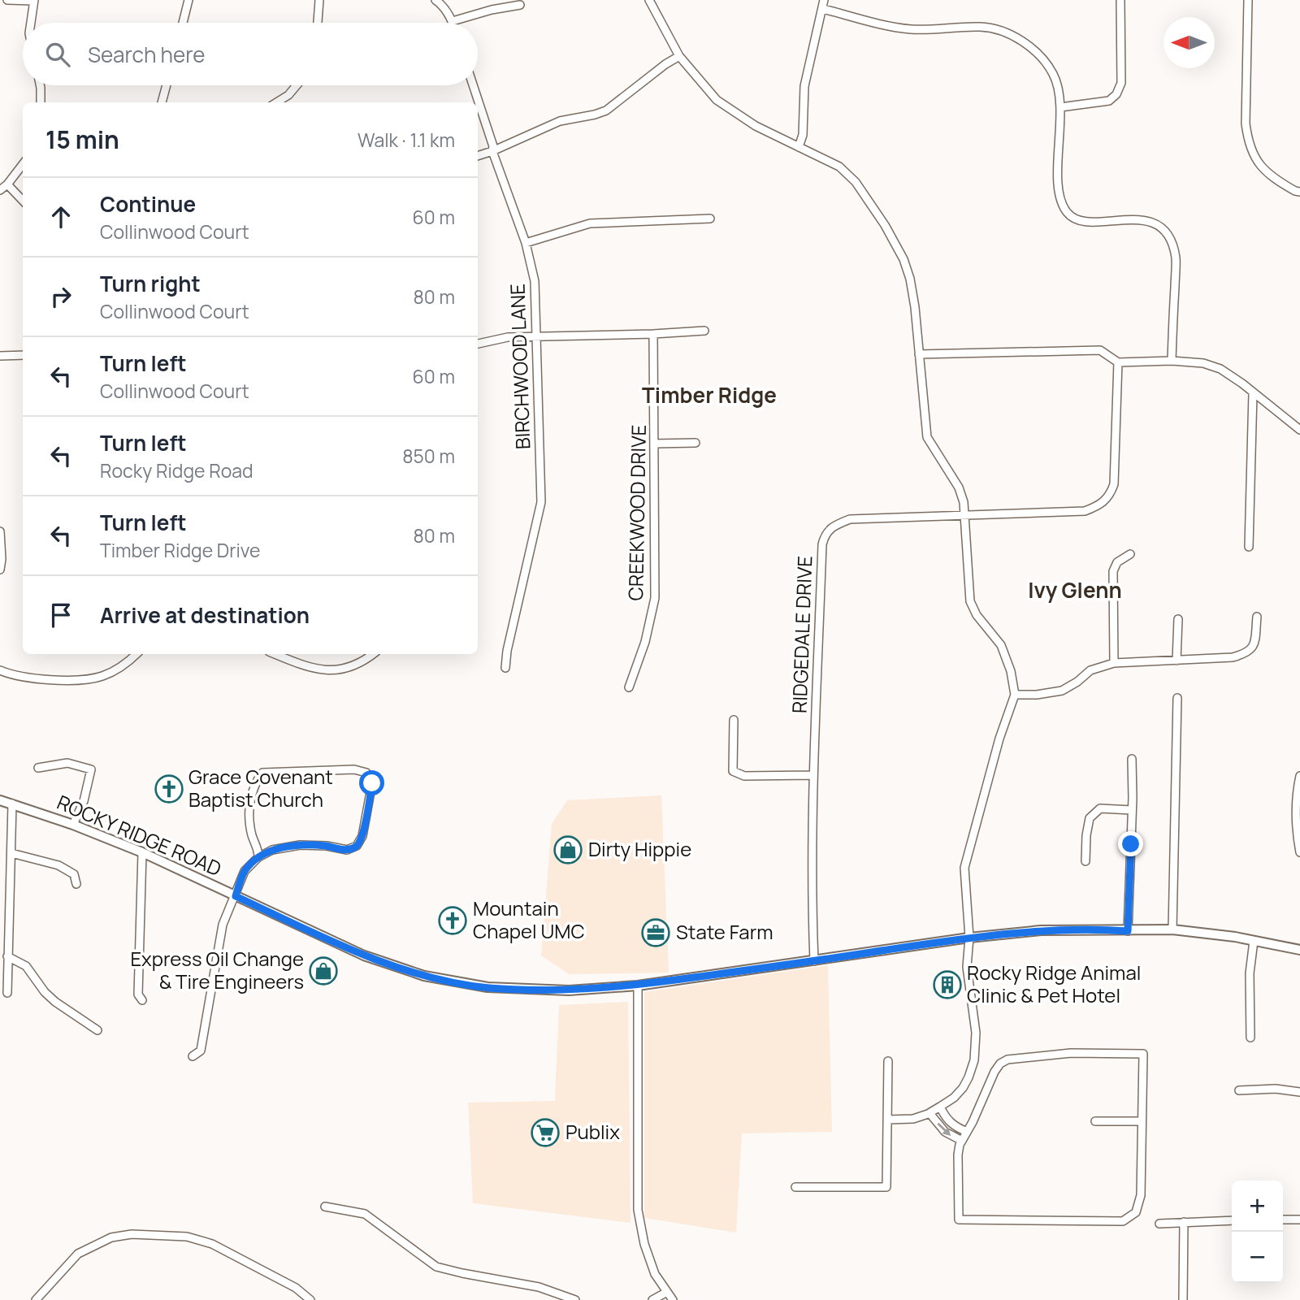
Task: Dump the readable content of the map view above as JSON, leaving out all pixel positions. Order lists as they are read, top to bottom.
{
  "streets": {
    "main road": ["ROCKY RIDGE ROAD"],
    "street": ["BIRCHWOOD LANE", "CREEKWOOD DRIVE", "RIDGEDALE DRIVE"]
  },
  "crossings": [
    ["RIDGEDALE DRIVE", "ROCKY RIDGE ROAD"]
  ],
  "districts": ["Timber Ridge", "Ivy Glenn"],
  "places": {
    "church": ["Grace Covenant Baptist Church", "Mountain Chapel UMC"],
    "shop": ["Dirty Hippie", "Express Oil Change & Tire Engineers"],
    "office": ["State Farm"],
    "building": ["Rocky Ridge Animal Clinic & Pet Hotel"],
    "supermarket": ["Publix"]
  },
  "north": "left",
  "page": {
    "search": "Search here",
    "heading": ["15 min", "Walk · 1.1 km"],
    "list": [
      ["Continue", "Collinwood Court", "60 m"],
      ["Turn right", "Collinwood Court", "80 m"],
      ["Turn left", "Collinwood Court", "60 m"],
      ["Turn left", "Rocky Ridge Road", "850 m"],
      ["Turn left", "Timber Ridge Drive", "80 m"],
      "Arrive at destination"
    ],
    "map_buttons": ["+", "−"]
  }
}
